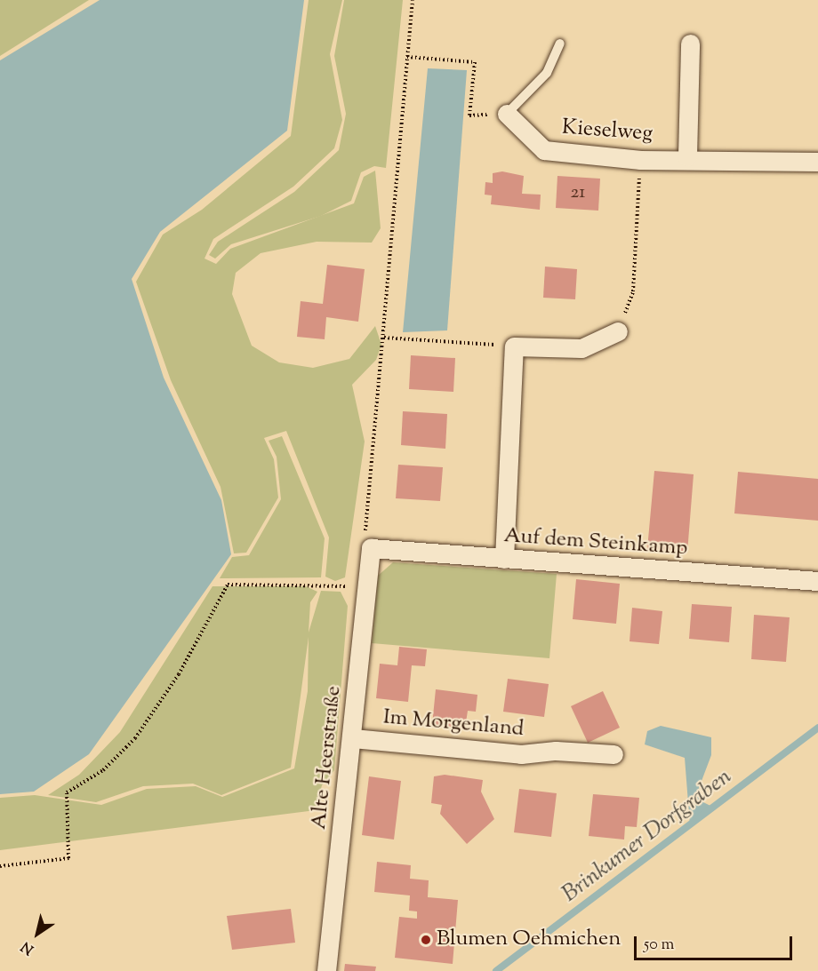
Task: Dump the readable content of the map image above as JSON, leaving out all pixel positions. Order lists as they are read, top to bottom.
{
  "streets": {
    "street": [
      "Kieselweg",
      "Auf dem Steinkamp",
      "Im Morgenland",
      "Alte Heerstraße"
    ]
  },
  "crossings": [
    ["Auf dem Steinkamp", "Alte Heerstraße"],
    ["Im Morgenland", "Alte Heerstraße"]
  ],
  "water": ["Brinkumer Dorfgraben"],
  "places": ["Blumen Oehmichen"],
  "house_numbers": ["21"],
  "scale_bar": "50 m",
  "north": "bottom left"
}
